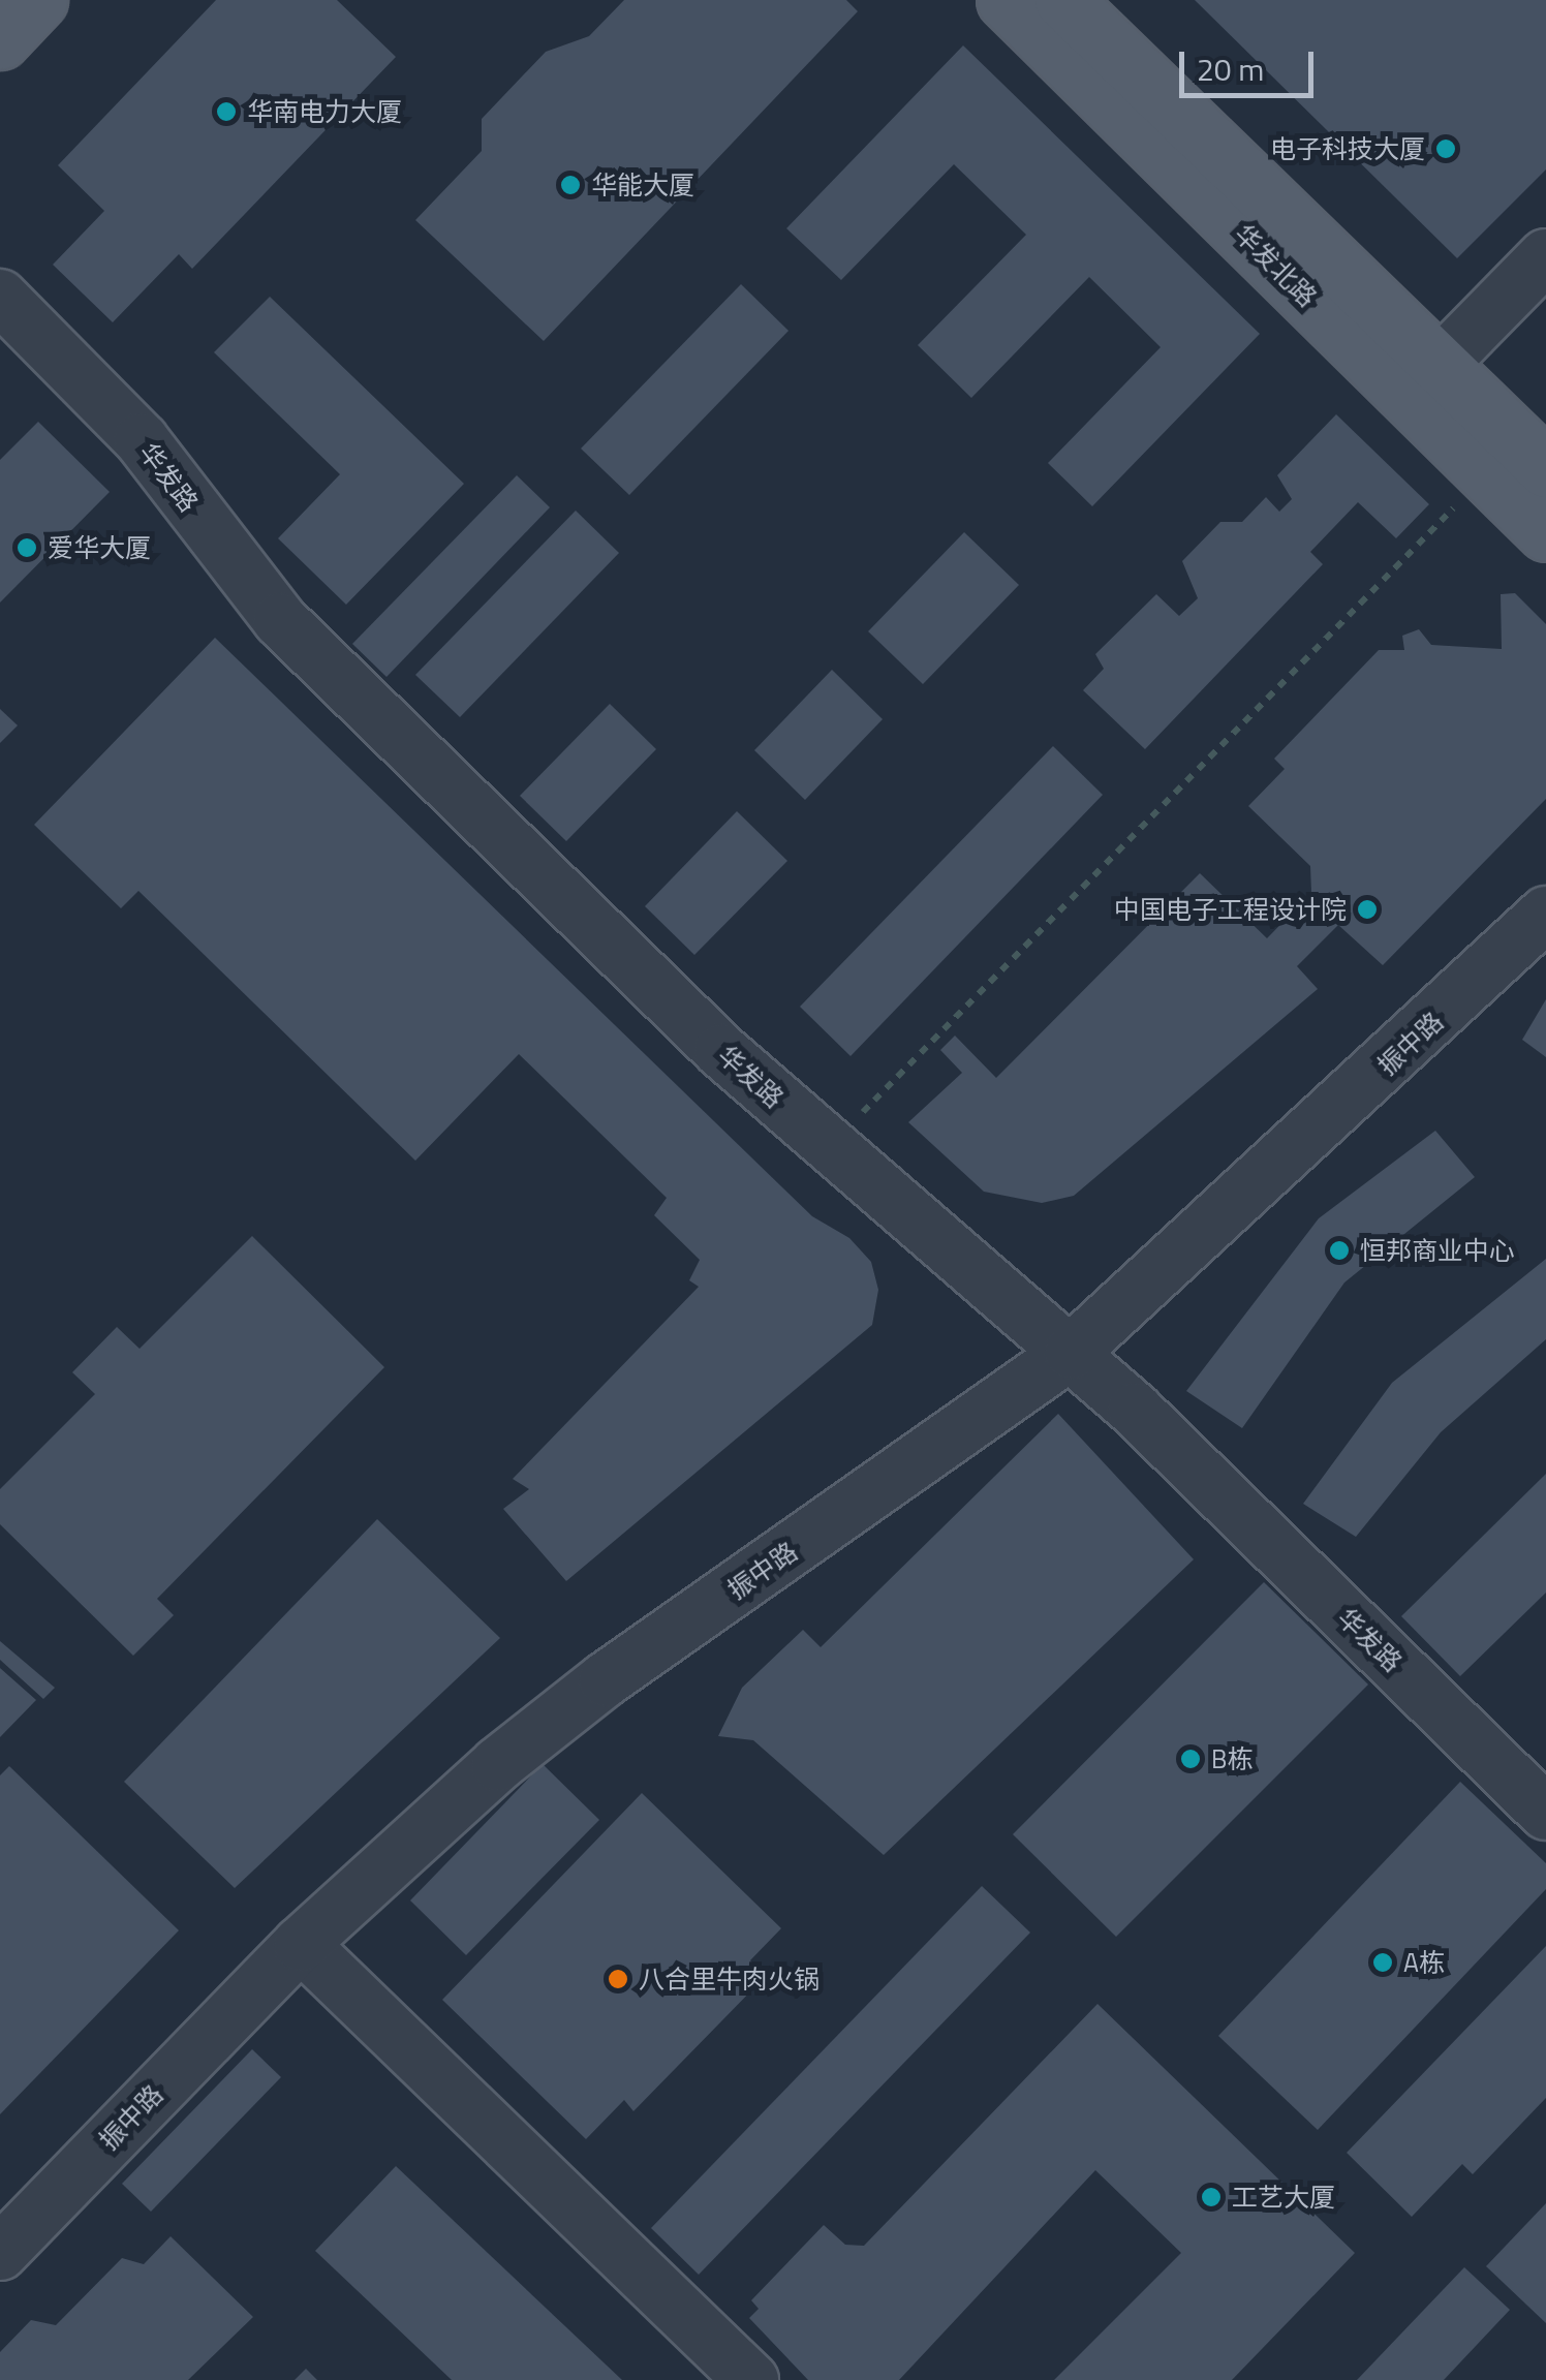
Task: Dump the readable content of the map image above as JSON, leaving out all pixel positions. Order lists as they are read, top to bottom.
{
  "streets": {
    "main road": ["华发北路"],
    "street": ["华发路", "振中路"]
  },
  "crossings": [
    ["华发路", "振中路"]
  ],
  "places": [
    "华南电力大厦",
    "电子科技大厦",
    "华能大厦",
    "爱华大厦",
    "中国电子工程设计院",
    "恒邦商业中心",
    "B栋",
    "A栋",
    "八合里牛肉火锅",
    "工艺大厦"
  ],
  "scale_bar": "20 m"
}
